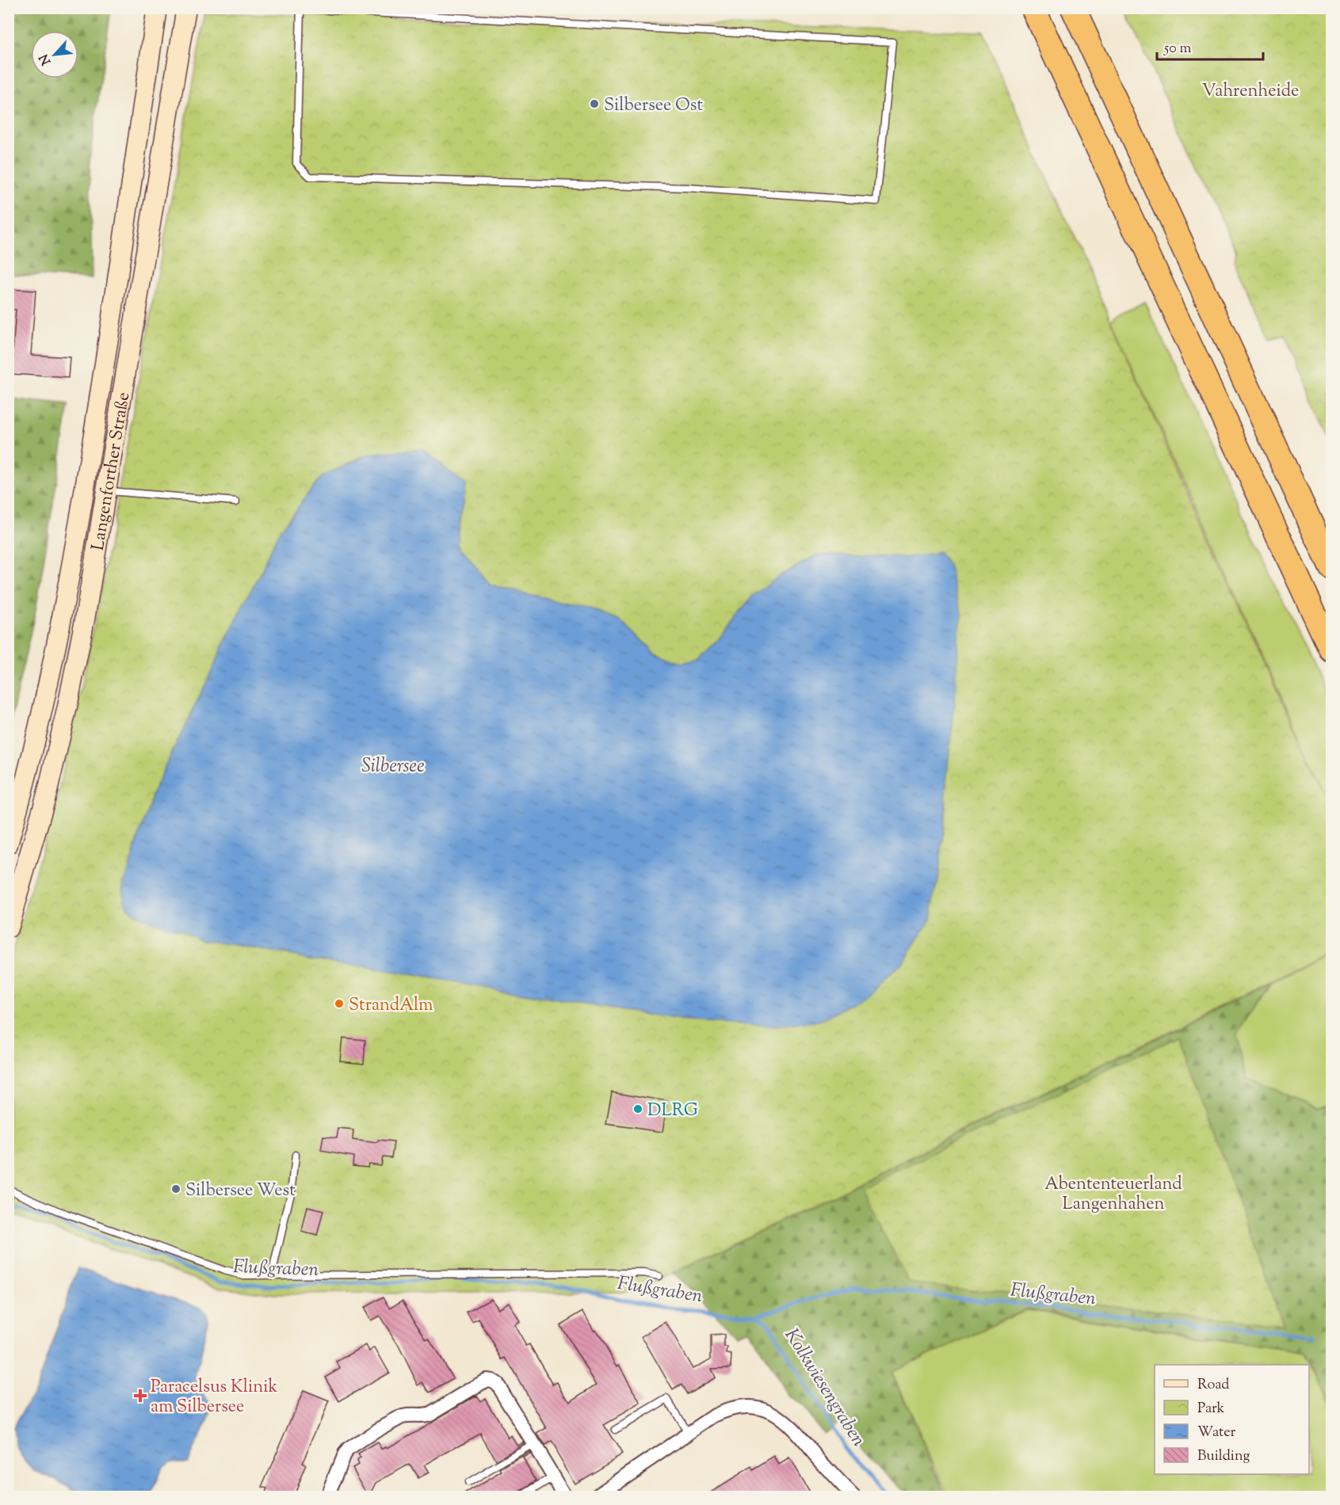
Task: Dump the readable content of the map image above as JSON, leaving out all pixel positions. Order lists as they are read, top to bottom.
{
  "streets": {
    "main road": ["Langenforther Straße"]
  },
  "water": ["Silbersee", "Flußgraben", "Kolkwiesengraben"],
  "parks": ["Vahrenheide", "Abententeuerland Langenhahen"],
  "places": {
    "other": [
      "Silbersee Ost",
      "StrandAlm",
      "DLRG",
      "Silbersee West"
    ],
    "health": ["Paracelsus Klinik am Silbersee"]
  },
  "legend": [
    "Road",
    "Park",
    "Water",
    "Building"
  ],
  "scale_bar": "50 m",
  "north": "bottom left"
}
